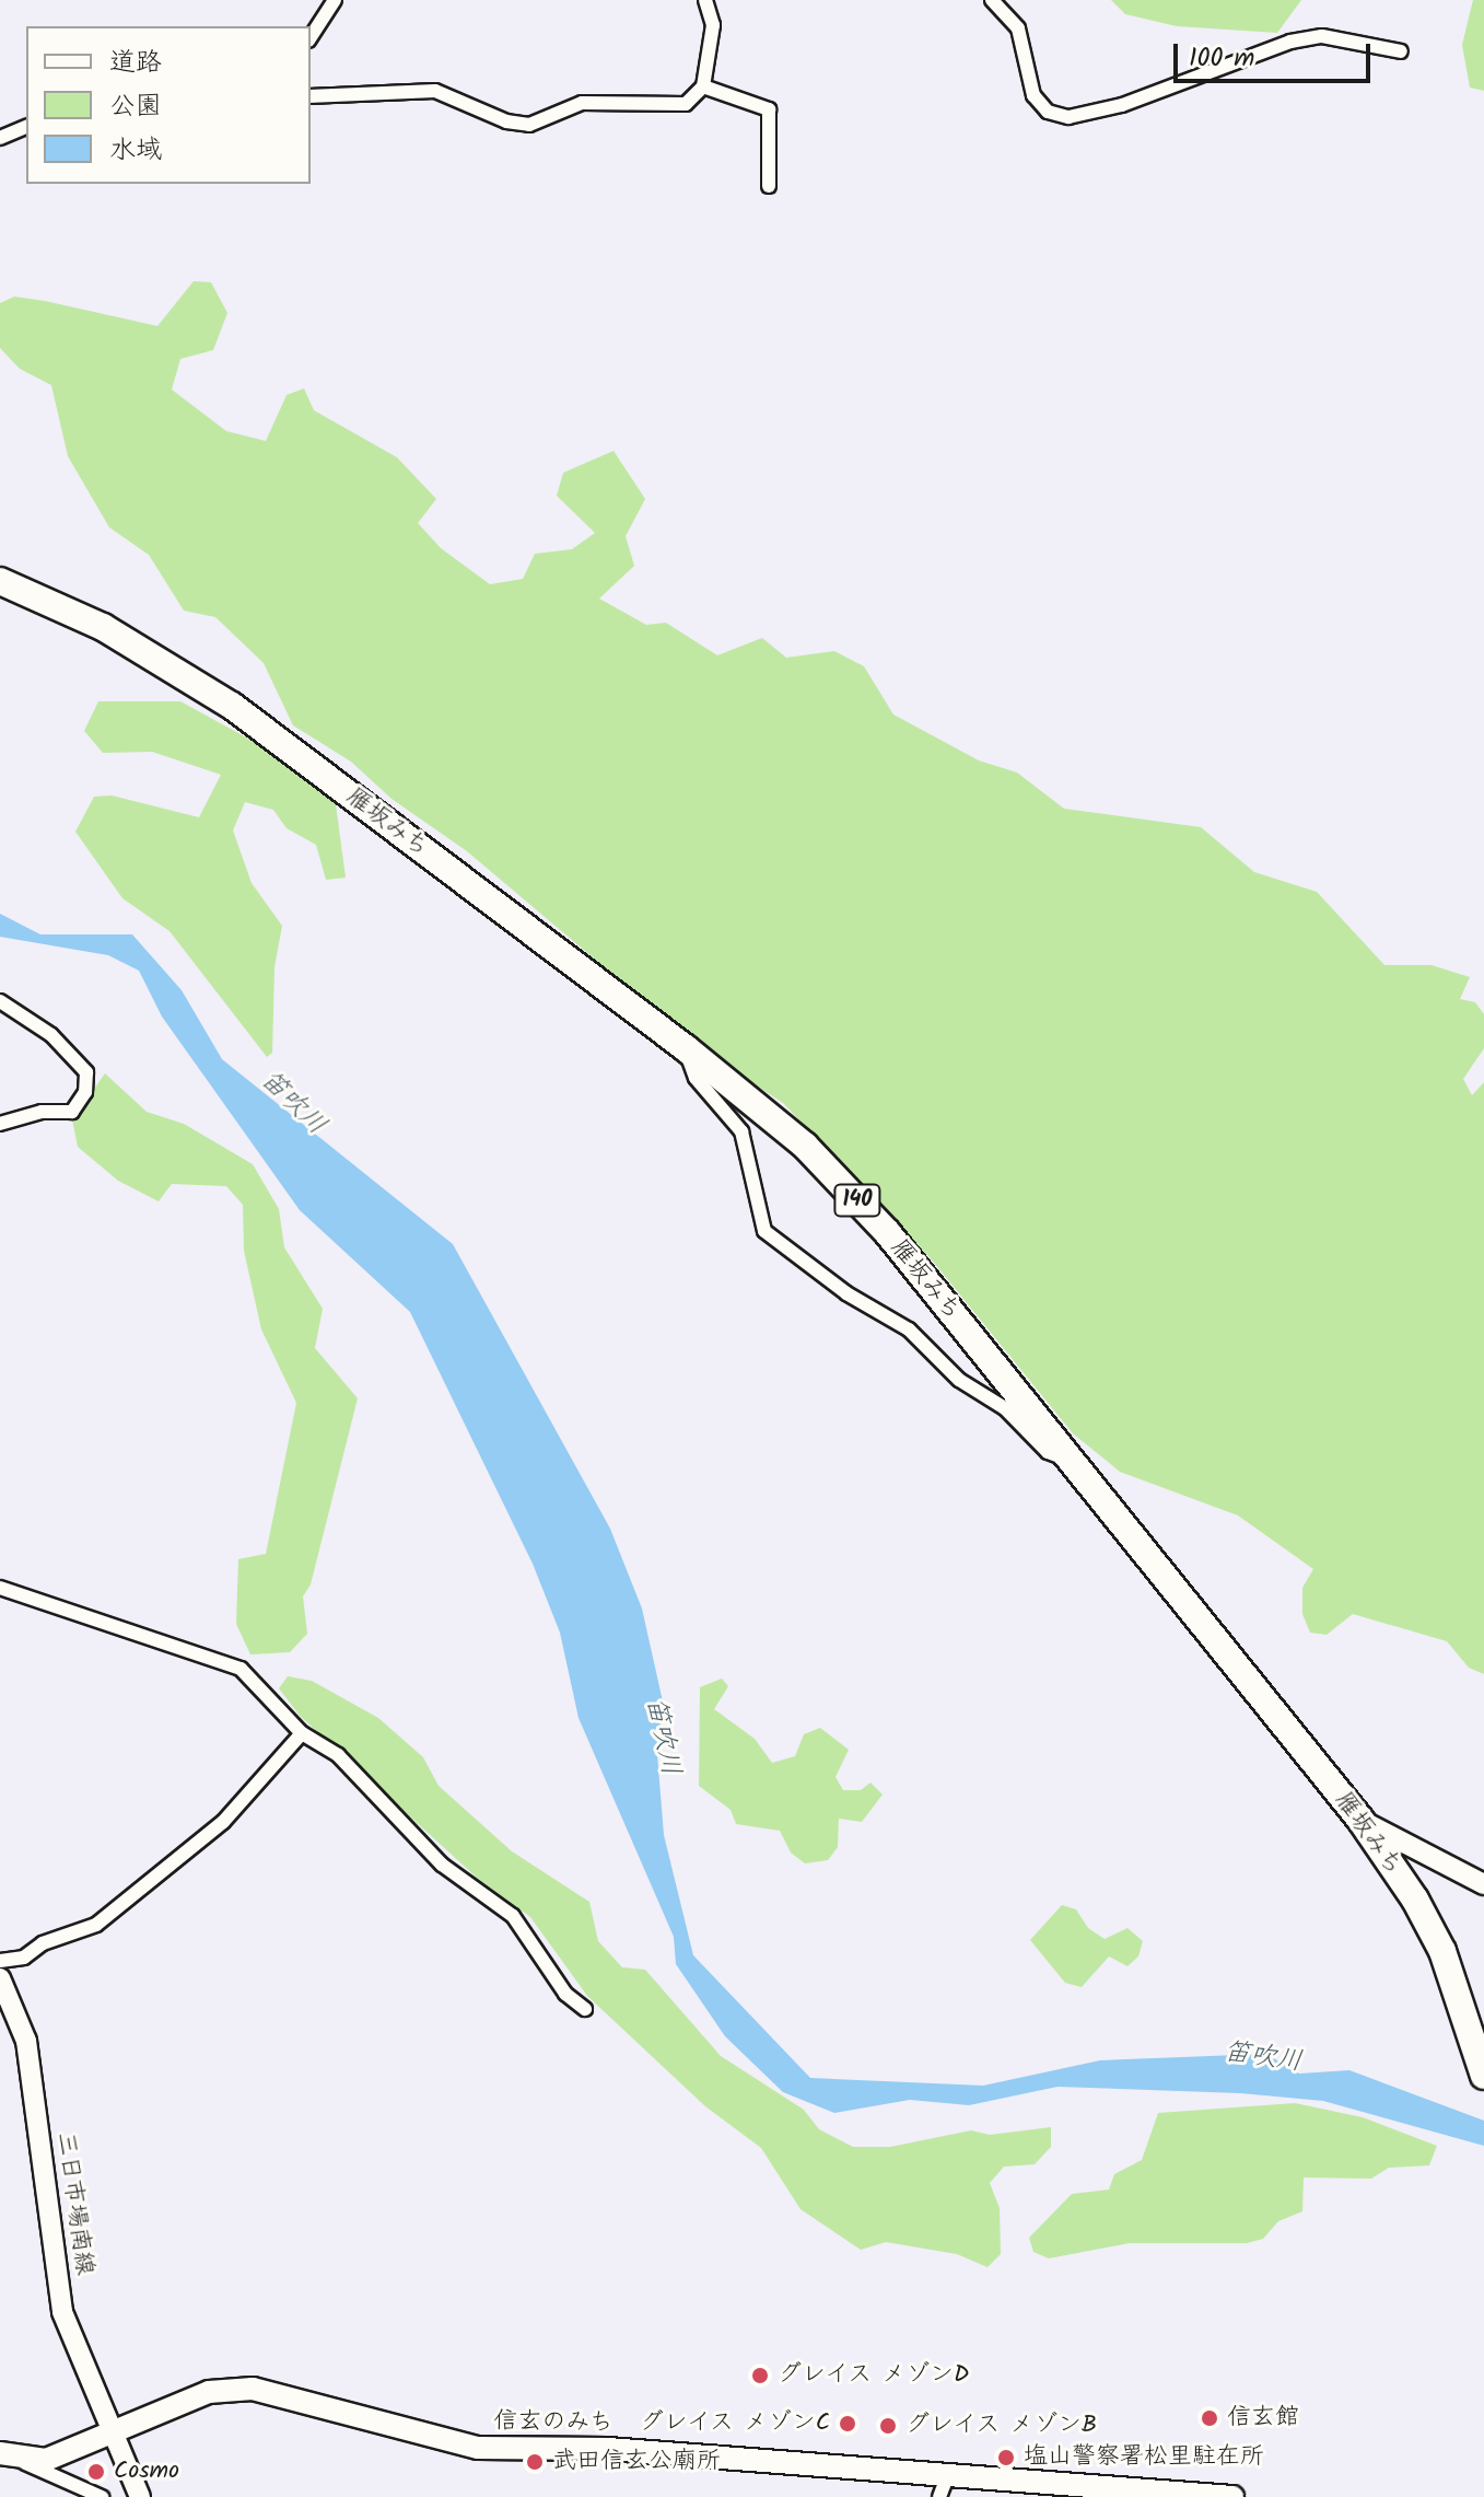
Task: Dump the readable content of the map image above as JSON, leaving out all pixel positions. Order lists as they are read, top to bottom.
{
  "streets": {
    "highway": ["雁坂みち", "140"],
    "main road": ["三日市場南線", "信玄のみち"]
  },
  "crossings": [
    ["三日市場南線", "信玄のみち"]
  ],
  "water": ["笛吹川"],
  "places": [
    "グレイス メゾンD",
    "信玄館",
    "グレイス メゾンC",
    "グレイス メゾンB",
    "塩山警察署松里駐在所",
    "武田信玄公廟所",
    "Cosmo"
  ],
  "legend": ["道路", "公園", "水域"],
  "scale_bar": "100 m"
}
